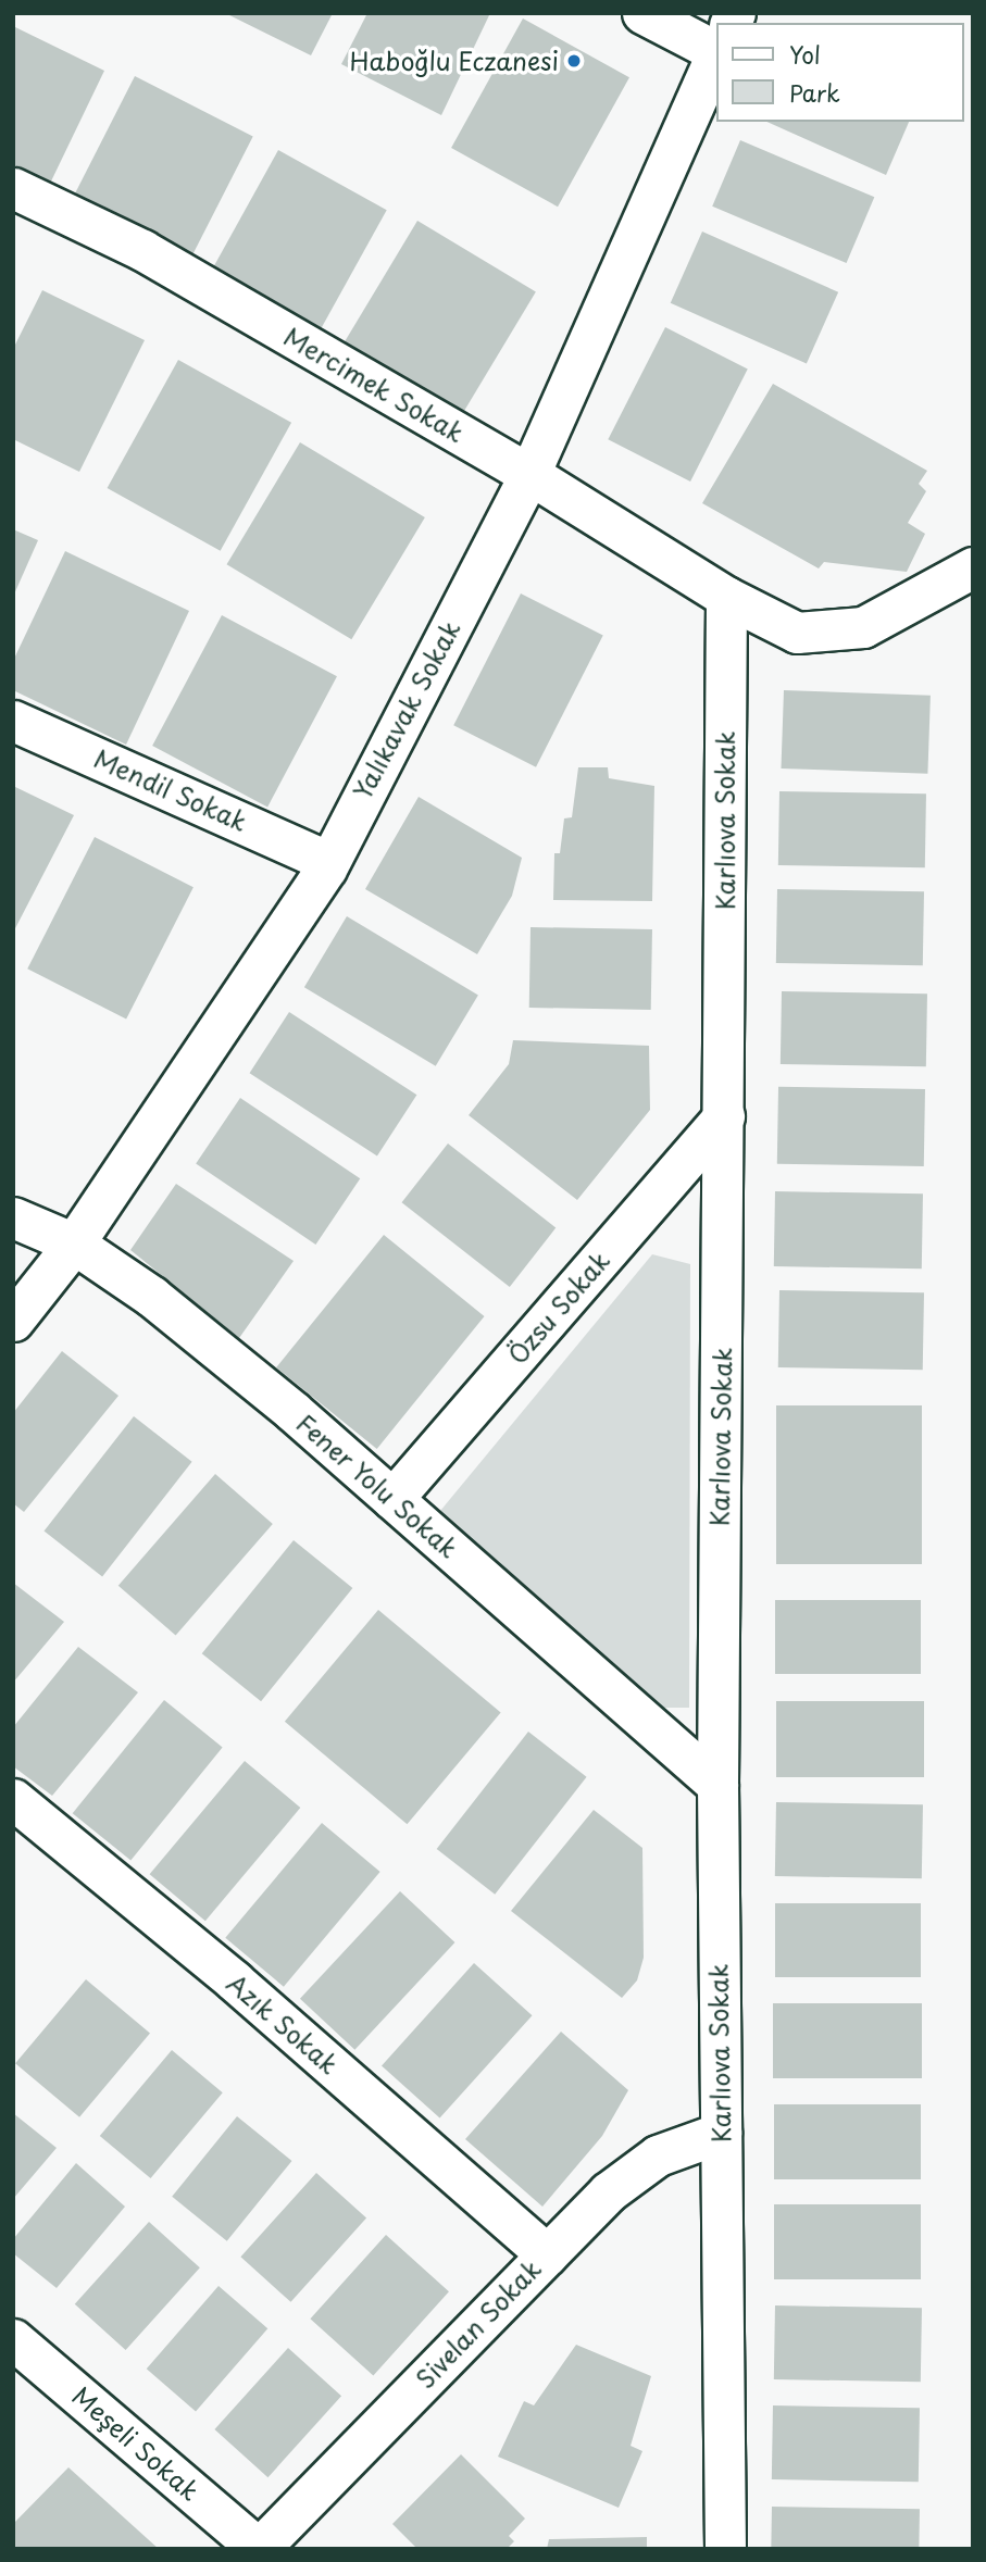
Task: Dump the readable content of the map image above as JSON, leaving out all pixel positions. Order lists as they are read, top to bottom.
{
  "streets": {
    "street": [
      "Mercimek Sokak",
      "Yalıkavak Sokak",
      "Mendil Sokak",
      "Karlıova Sokak",
      "Özsu Sokak",
      "Fener Yolu Sokak",
      "Azık Sokak",
      "Sivelan Sokak",
      "Meşeli Sokak"
    ]
  },
  "crossings": [
    ["Mercimek Sokak", "Yalıkavak Sokak"],
    ["Mercimek Sokak", "Karlıova Sokak"],
    ["Yalıkavak Sokak", "Mendil Sokak"],
    ["Yalıkavak Sokak", "Fener Yolu Sokak"],
    ["Karlıova Sokak", "Özsu Sokak"],
    ["Karlıova Sokak", "Fener Yolu Sokak"],
    ["Karlıova Sokak", "Sivelan Sokak"],
    ["Özsu Sokak", "Fener Yolu Sokak"],
    ["Azık Sokak", "Sivelan Sokak"],
    ["Sivelan Sokak", "Meşeli Sokak"]
  ],
  "places": ["Haboğlu Eczanesi"],
  "legend": ["Yol", "Park"]
}
